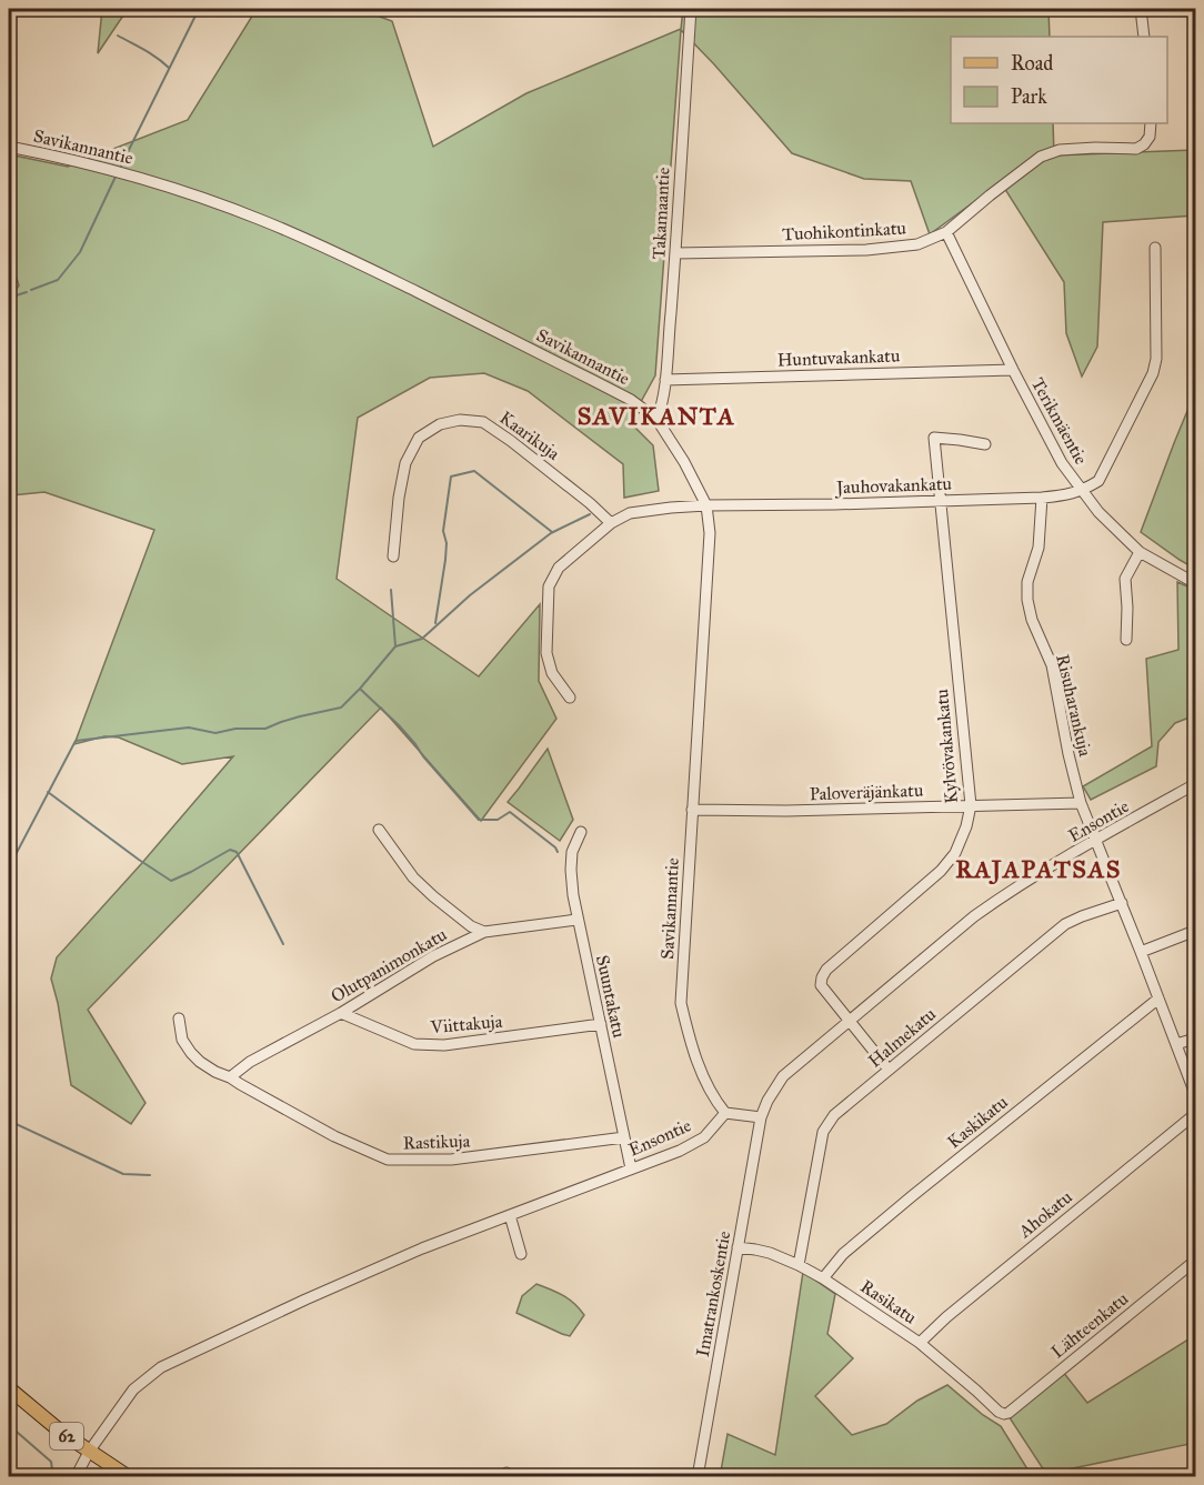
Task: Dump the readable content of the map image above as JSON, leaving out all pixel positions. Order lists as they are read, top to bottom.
{
  "streets": {
    "main road": ["62"],
    "street": [
      "Savikannantie",
      "Takamaantie",
      "Tuohikontinkatu",
      "Huntuvakankatu",
      "Terikmäentie",
      "Kaarikuja",
      "Jauhovakankatu",
      "Risuharankuja",
      "Kylvövakankatu",
      "Paloveräjänkatu",
      "Ensontie",
      "Olutpanimonkatu",
      "Suuntakatu",
      "Viittakuja",
      "Halmekatu",
      "Kaskikatu",
      "Rastikuja",
      "Ahokatu",
      "Imatrankoskentie",
      "Rasikatu",
      "Lähteenkatu"
    ]
  },
  "crossings": [
    ["Savikannantie", "Takamaantie"],
    ["Savikannantie", "Jauhovakankatu"],
    ["Savikannantie", "Paloveräjänkatu"],
    ["Savikannantie", "Ensontie"],
    ["Takamaantie", "Tuohikontinkatu"],
    ["Takamaantie", "Huntuvakankatu"],
    ["Tuohikontinkatu", "Terikmäentie"],
    ["Huntuvakankatu", "Terikmäentie"],
    ["Terikmäentie", "Jauhovakankatu"],
    ["Kaarikuja", "Jauhovakankatu"],
    ["Jauhovakankatu", "Risuharankuja"],
    ["Jauhovakankatu", "Kylvövakankatu"],
    ["Risuharankuja", "Paloveräjänkatu"],
    ["Risuharankuja", "Ensontie"],
    ["Risuharankuja", "Halmekatu"],
    ["Risuharankuja", "Kaskikatu"],
    ["Kylvövakankatu", "Paloveräjänkatu"],
    ["Kylvövakankatu", "Ensontie"],
    ["Kylvövakankatu", "Halmekatu"],
    ["Ensontie", "Suuntakatu"],
    ["Ensontie", "Imatrankoskentie"],
    ["Ensontie", "62"],
    ["Olutpanimonkatu", "Suuntakatu"],
    ["Olutpanimonkatu", "Viittakuja"],
    ["Olutpanimonkatu", "Rastikuja"],
    ["Suuntakatu", "Viittakuja"],
    ["Suuntakatu", "Rastikuja"],
    ["Halmekatu", "Rasikatu"],
    ["Kaskikatu", "Rasikatu"],
    ["Ahokatu", "Rasikatu"],
    ["Imatrankoskentie", "Rasikatu"],
    ["Rasikatu", "Lähteenkatu"]
  ],
  "districts": ["SAVIKANTA", "RAJAPATSAS"],
  "legend": ["Road", "Park"]
}
